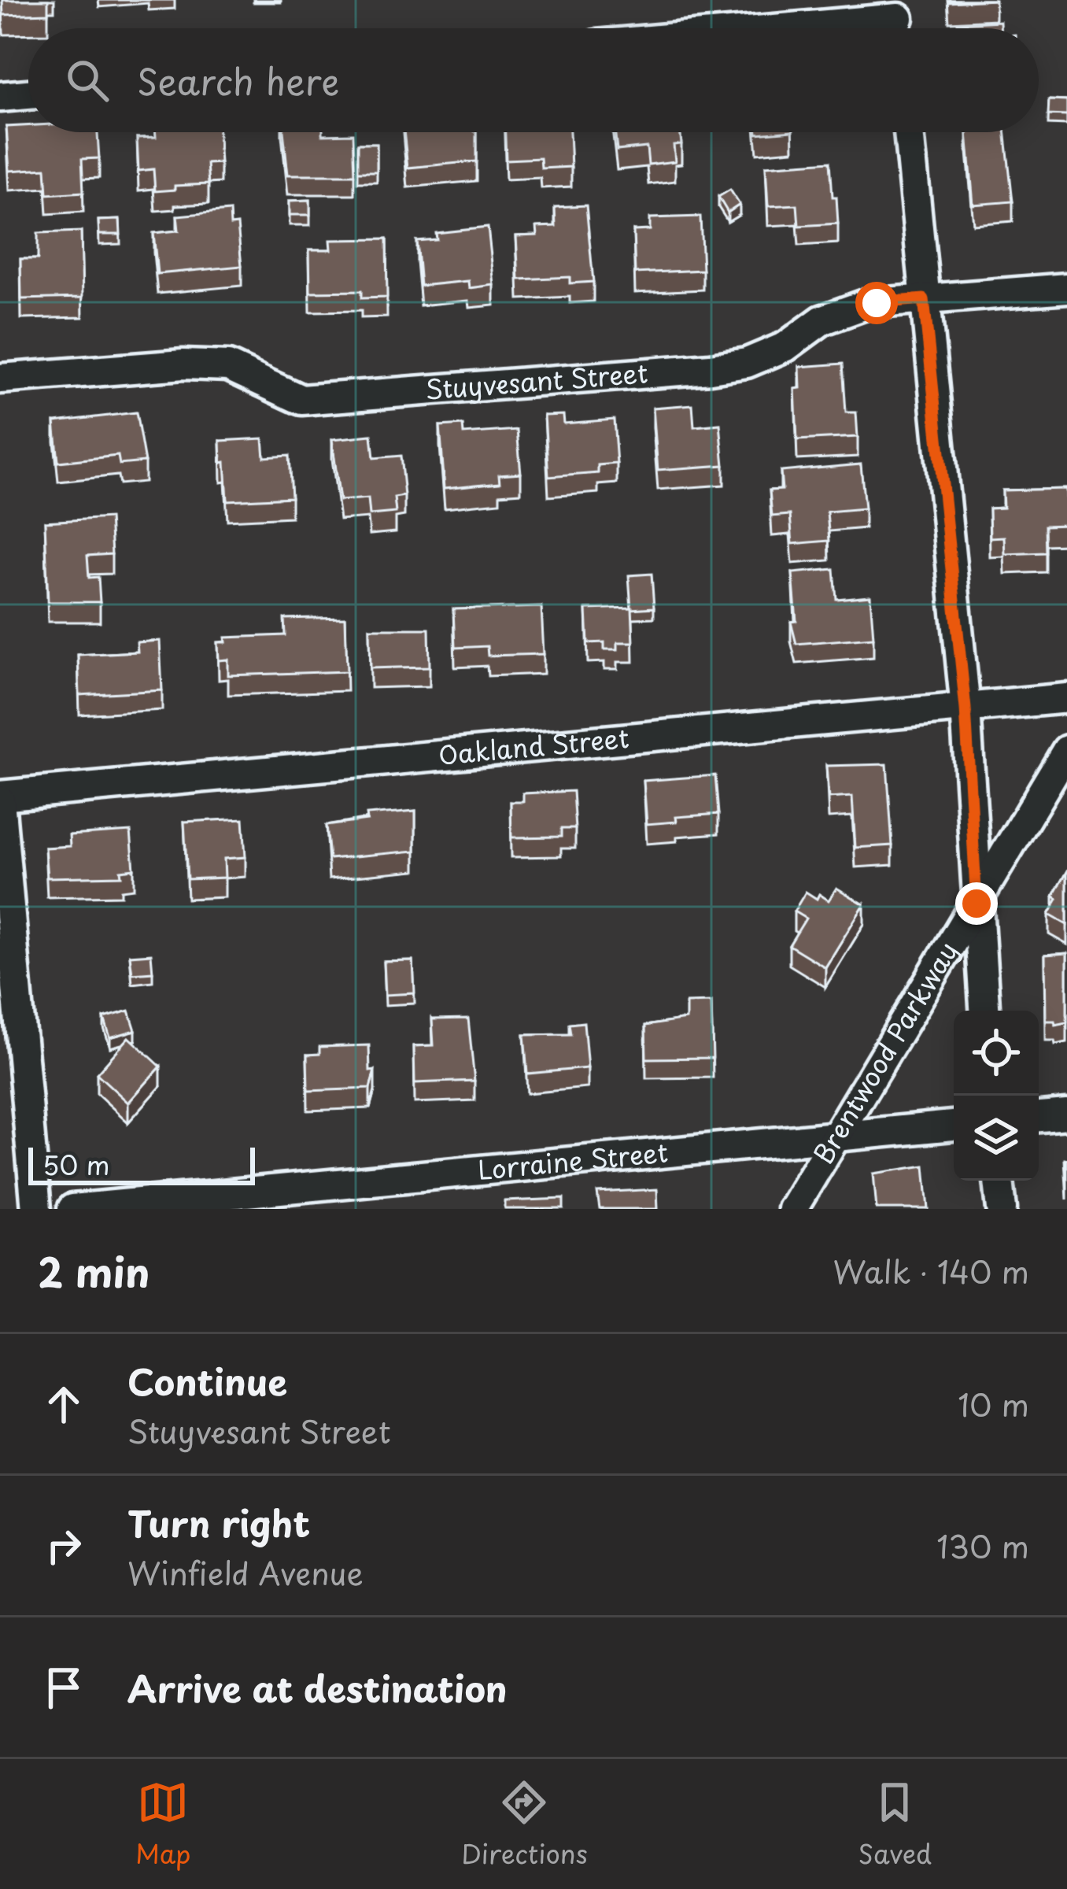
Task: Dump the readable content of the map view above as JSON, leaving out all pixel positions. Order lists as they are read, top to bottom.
{
  "streets": {
    "street": [
      "Stuyvesant Street",
      "Oakland Street",
      "Brentwood Parkway",
      "Lorraine Street"
    ]
  },
  "crossings": [
    ["Brentwood Parkway", "Lorraine Street"]
  ],
  "scale_bar": "50 m",
  "page": {
    "search": "Search here",
    "scale": "50 m",
    "heading": ["2 min", "Walk · 140 m"],
    "list": [
      ["Continue", "Stuyvesant Street", "10 m"],
      ["Turn right", "Winfield Avenue", "130 m"],
      "Arrive at destination"
    ],
    "nav": ["Map", "Directions", "Saved"]
  }
}
